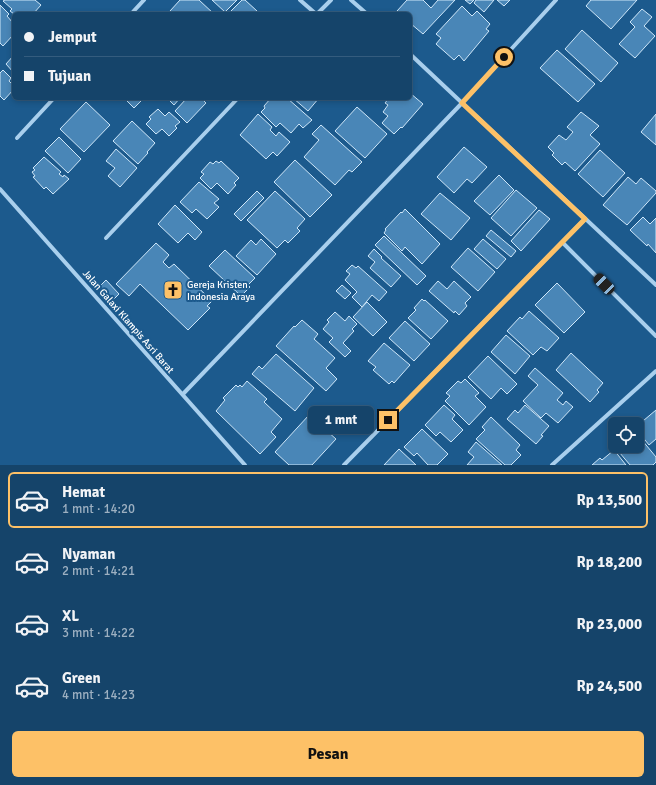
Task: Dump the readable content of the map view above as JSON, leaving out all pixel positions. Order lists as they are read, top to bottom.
{
  "streets": {
    "street": ["Jalan Galaxi Klampis Asri Barat"]
  },
  "places": {
    "church": ["Gereja Kristen Indonesia Araya"]
  },
  "page": {
    "banner": ["Jemput", "Tujuan"],
    "bubble": "1 mnt",
    "list": [
      {
        "name": "Hemat",
        "note": "1 mnt · 14:20",
        "value": "Rp 13,500"
      },
      {
        "name": "Nyaman",
        "note": "2 mnt · 14:21",
        "value": "Rp 18,200"
      },
      {
        "name": "XL",
        "note": "3 mnt · 14:22",
        "value": "Rp 23,000"
      },
      {
        "name": "Green",
        "note": "4 mnt · 14:23",
        "value": "Rp 24,500"
      }
    ],
    "buttons": "Pesan"
  }
}
